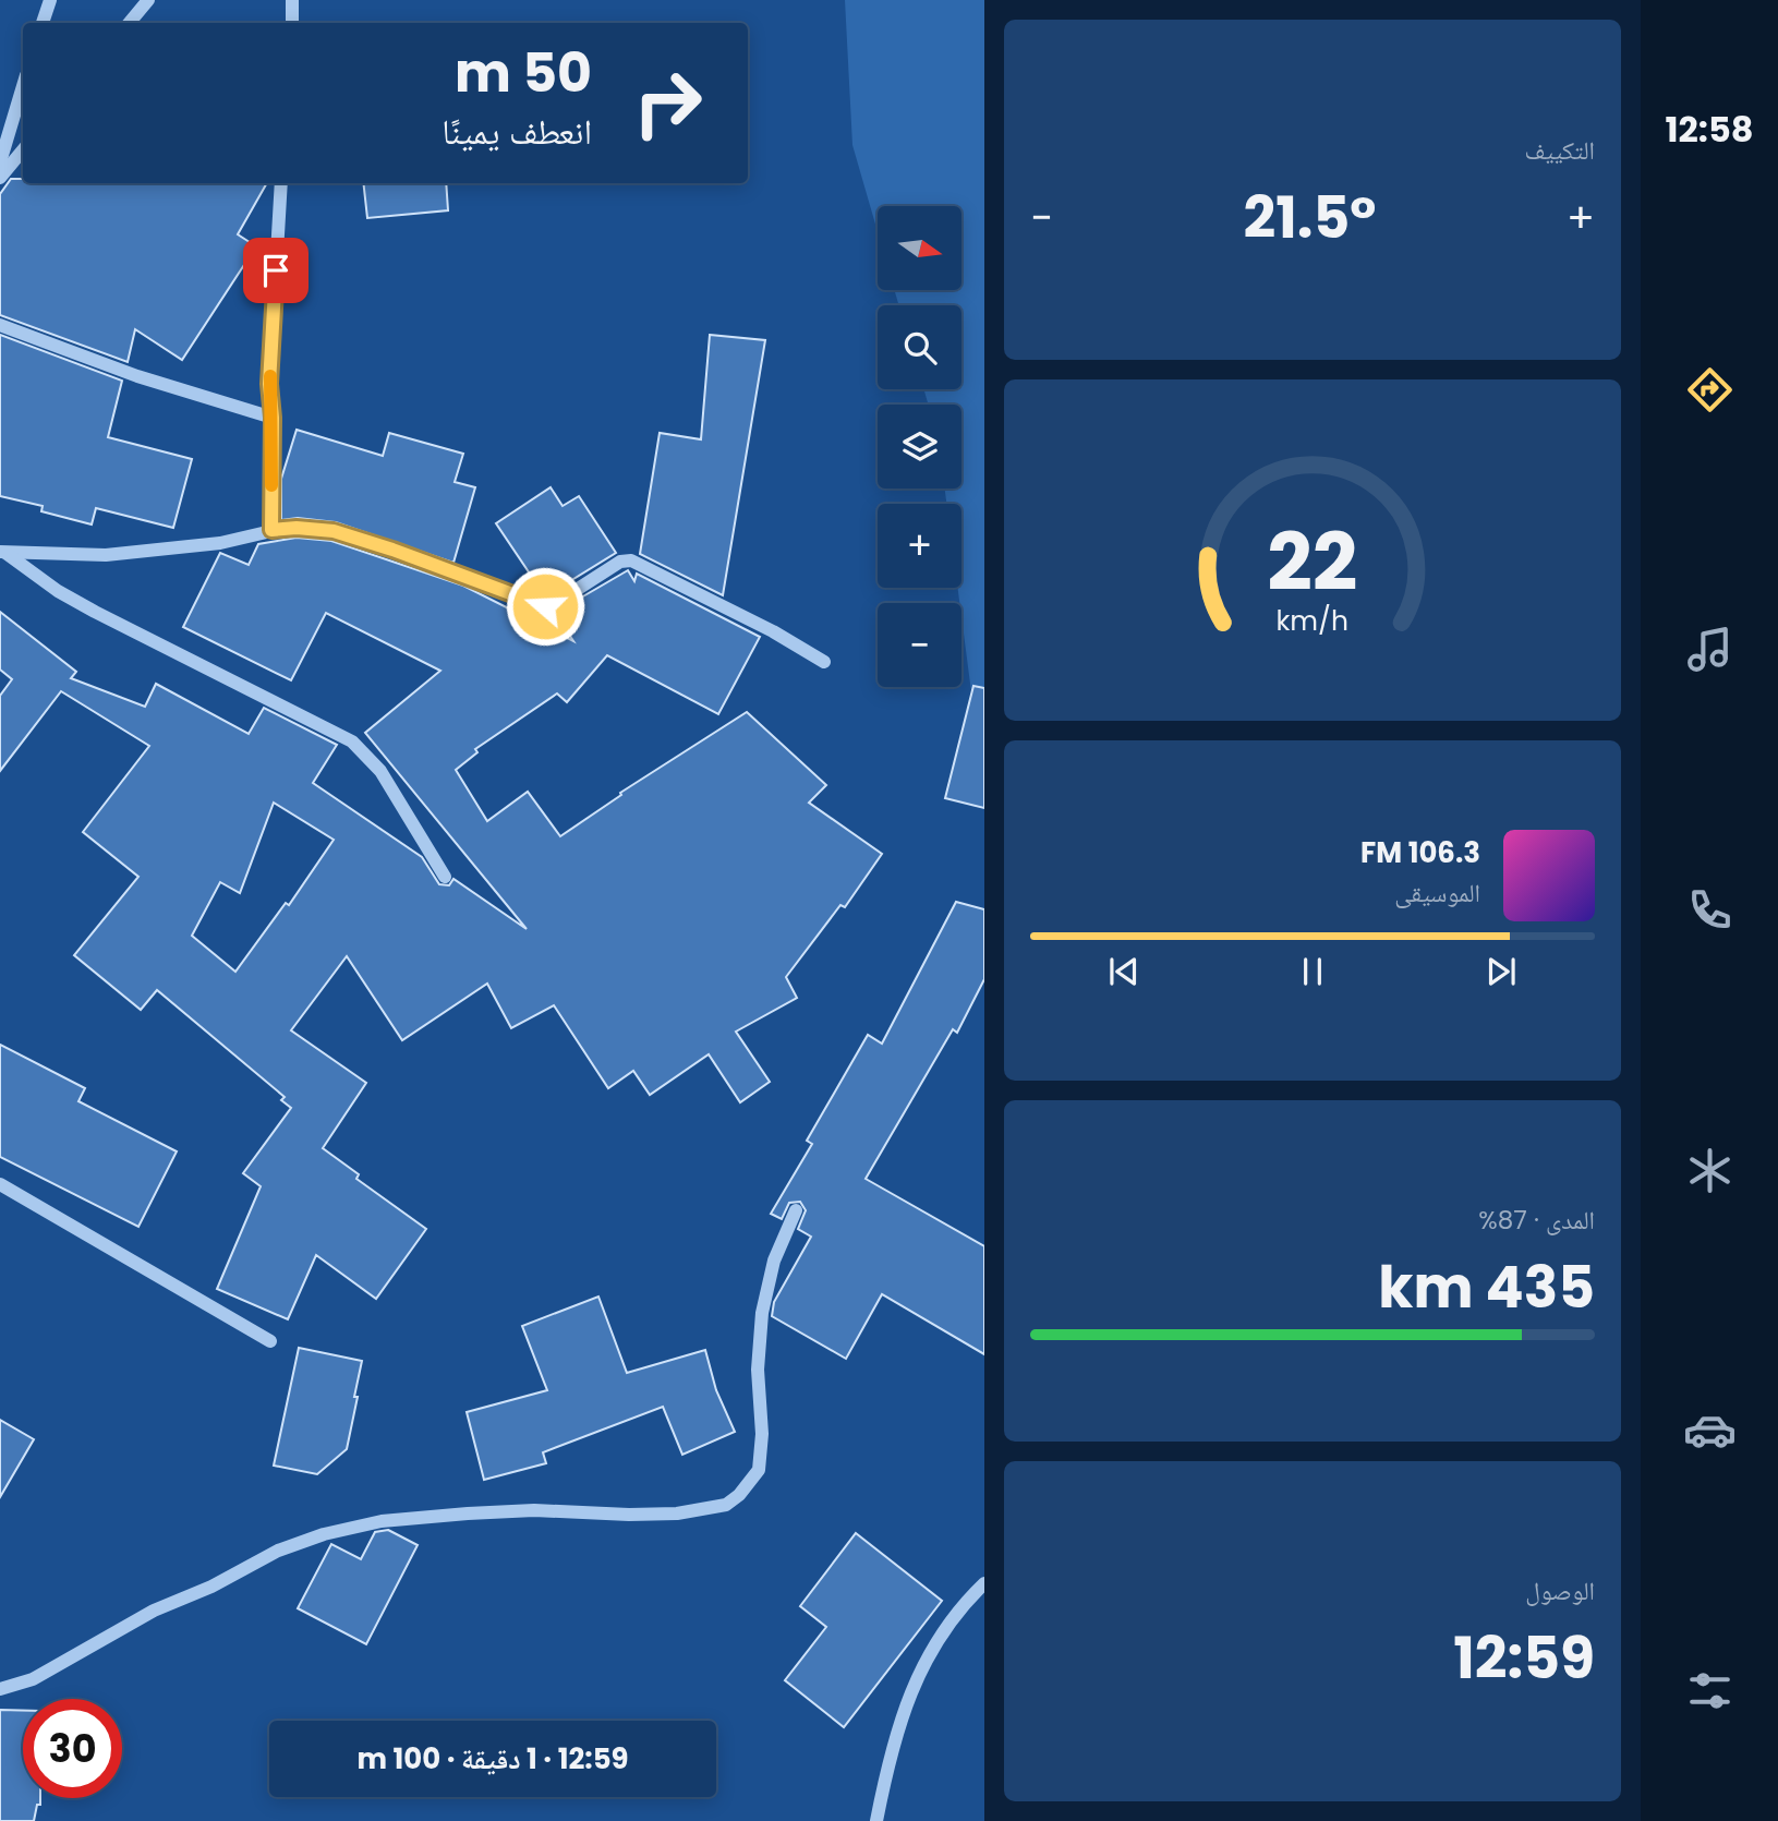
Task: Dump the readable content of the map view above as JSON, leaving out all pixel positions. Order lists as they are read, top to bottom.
{
  "north": "right",
  "page": {
    "tabs": "12:58",
    "tile": [
      "التكييف",
      ["المدى · 87%", "435 km"],
      ["الوصول", "12:59"]
    ],
    "turn": ["50 m", "انعطف يمينًا"],
    "heat": ["−", "21.5°", "+"],
    "map_buttons": ["+", "−"],
    "song": ["106.3 FM", "الموسيقى"],
    "limit": "30",
    "trip": "12:59 · 1 دقيقة · 100 m",
    "gauge": ["22", "km/h"]
  }
}
